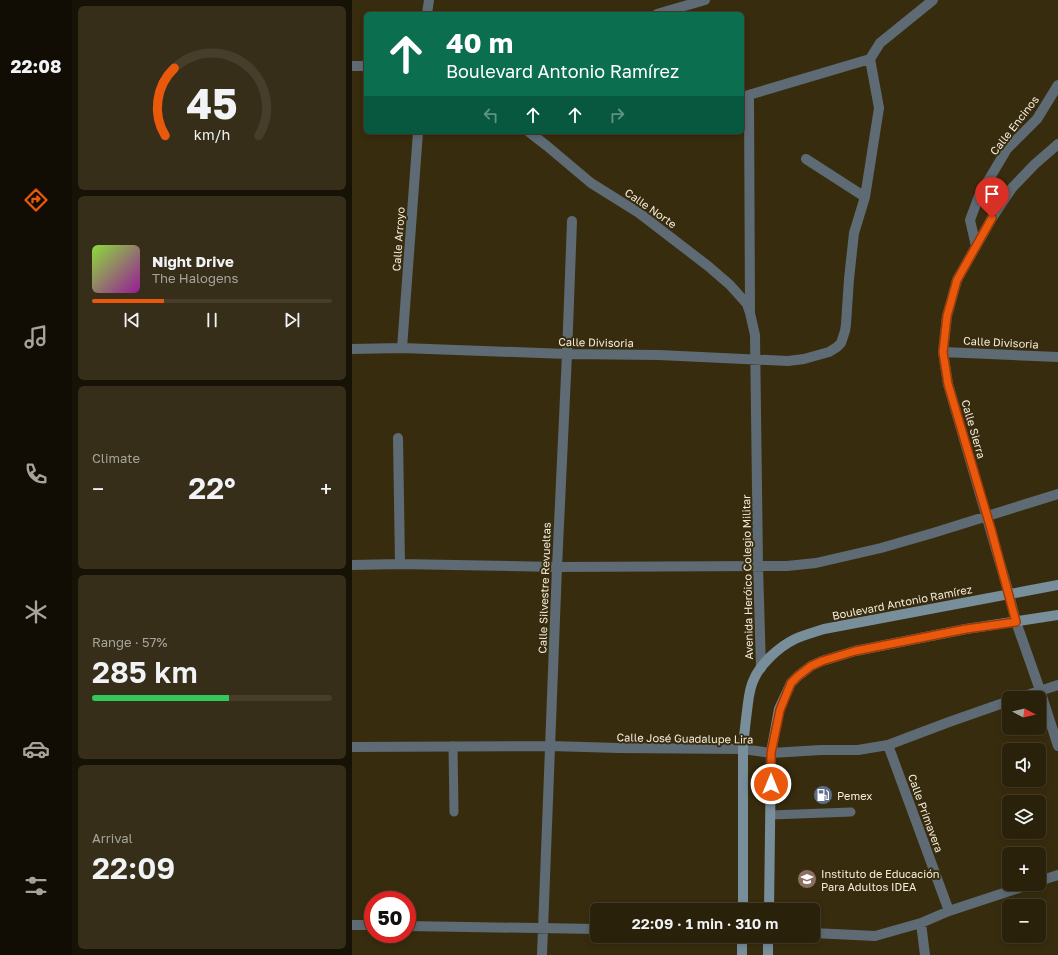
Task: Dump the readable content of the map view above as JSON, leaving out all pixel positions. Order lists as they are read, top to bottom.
{
  "streets": {
    "main road": ["Avenida Heróico Colegio Militar", "Boulevard Antonio Ramírez"],
    "street": [
      "Calle Encinos",
      "Calle Norte",
      "Calle Arroyo",
      "Calle Divisoria",
      "Calle Sierra",
      "Calle Silvestre Revueltas",
      "Calle José Guadalupe Lira",
      "Calle Primavera"
    ]
  },
  "crossings": [
    ["Calle Encinos", "Calle Sierra"],
    ["Calle Norte", "Avenida Heróico Colegio Militar"],
    ["Calle Arroyo", "Calle Divisoria"],
    ["Calle Divisoria", "Calle Sierra"],
    ["Calle Divisoria", "Avenida Heróico Colegio Militar"],
    ["Calle Divisoria", "Calle Silvestre Revueltas"],
    ["Calle Sierra", "Boulevard Antonio Ramírez"],
    ["Avenida Heróico Colegio Militar", "Boulevard Antonio Ramírez"],
    ["Avenida Heróico Colegio Militar", "Calle José Guadalupe Lira"],
    ["Calle Silvestre Revueltas", "Calle José Guadalupe Lira"],
    ["Calle José Guadalupe Lira", "Calle Primavera"]
  ],
  "places": {
    "fuel station": ["Pemex"],
    "school or university": ["Instituto de Educación Para Adultos IDEA"]
  },
  "north": "right",
  "page": {
    "tabs": "22:08",
    "turn": ["40 m", "Boulevard Antonio Ramírez"],
    "song": ["Night Drive", "The Halogens"],
    "tile": [
      "Climate",
      ["Range · 57%", "285 km"],
      ["Arrival", "22:09"]
    ],
    "heat": ["−", "22°", "+"],
    "map_buttons": ["+", "−"],
    "limit": "50",
    "trip": "22:09 · 1 min · 310 m",
    "gauge": ["45", "km/h"]
  }
}
